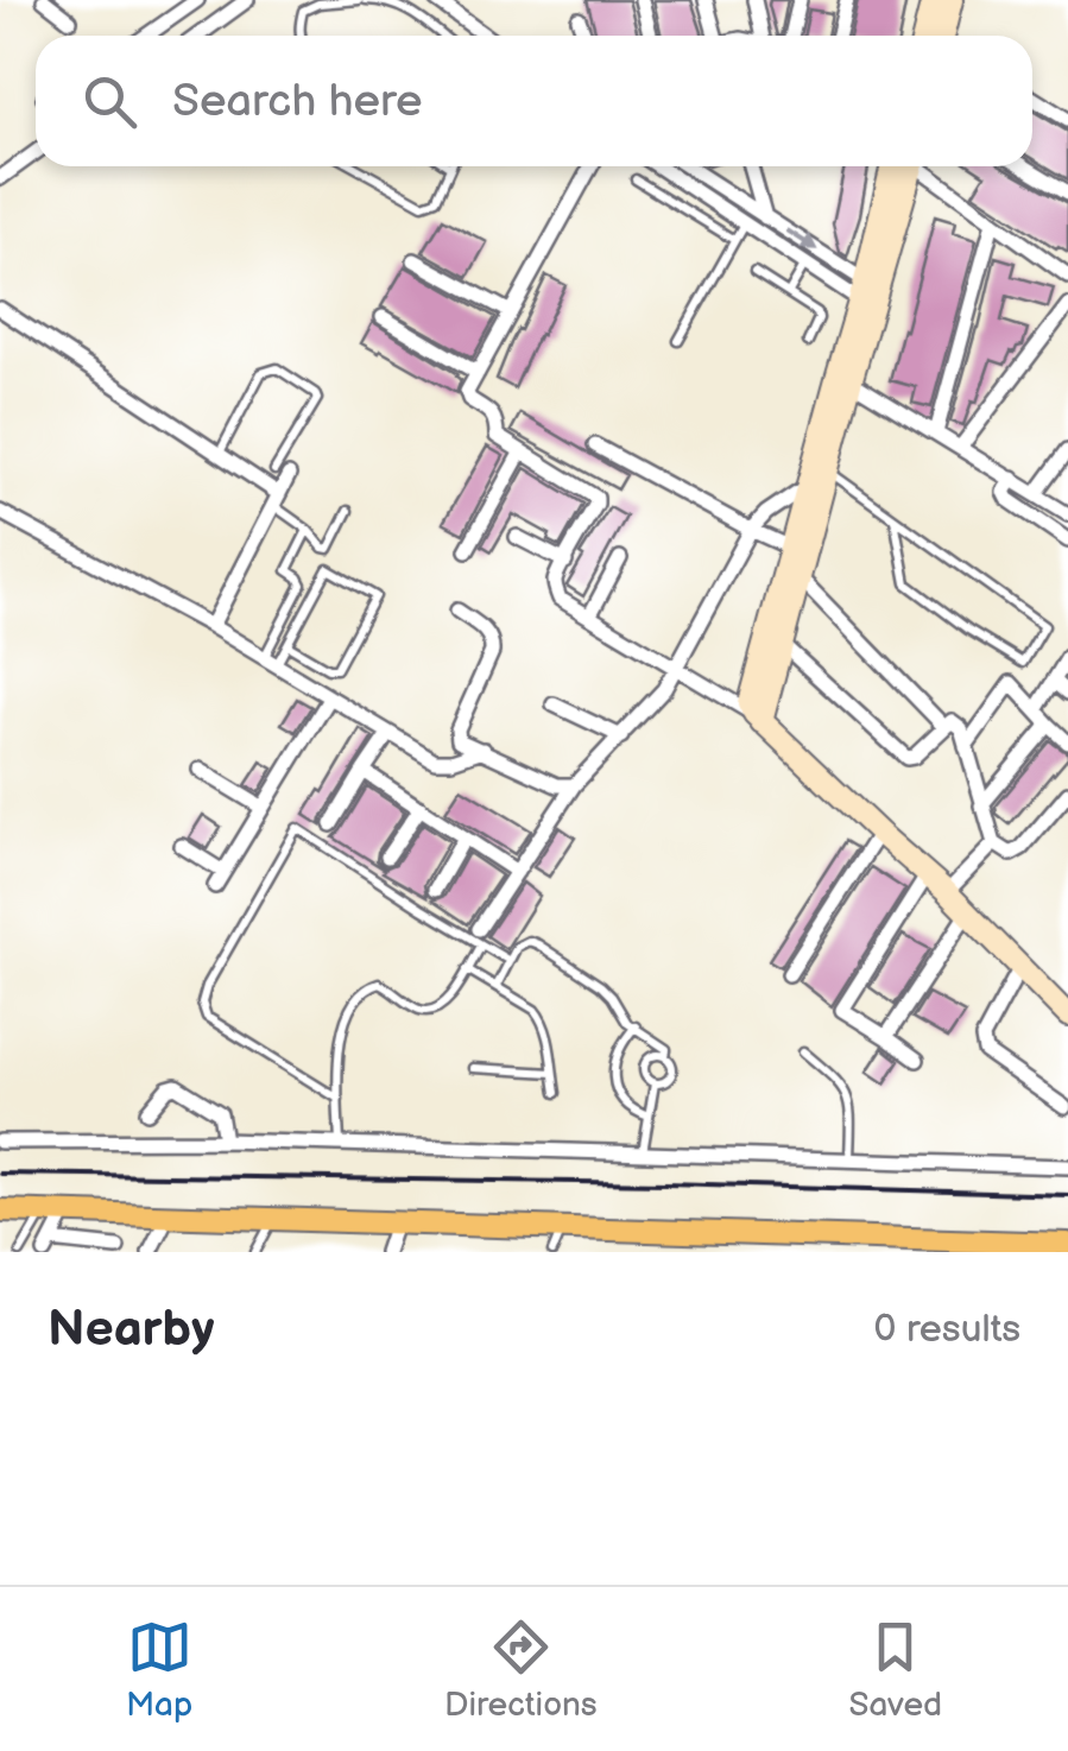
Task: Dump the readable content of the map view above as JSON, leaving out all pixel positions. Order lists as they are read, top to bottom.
{
  "page": {
    "search": "Search here",
    "heading": ["Nearby", "0 results"],
    "nav": ["Map", "Directions", "Saved"]
  }
}
